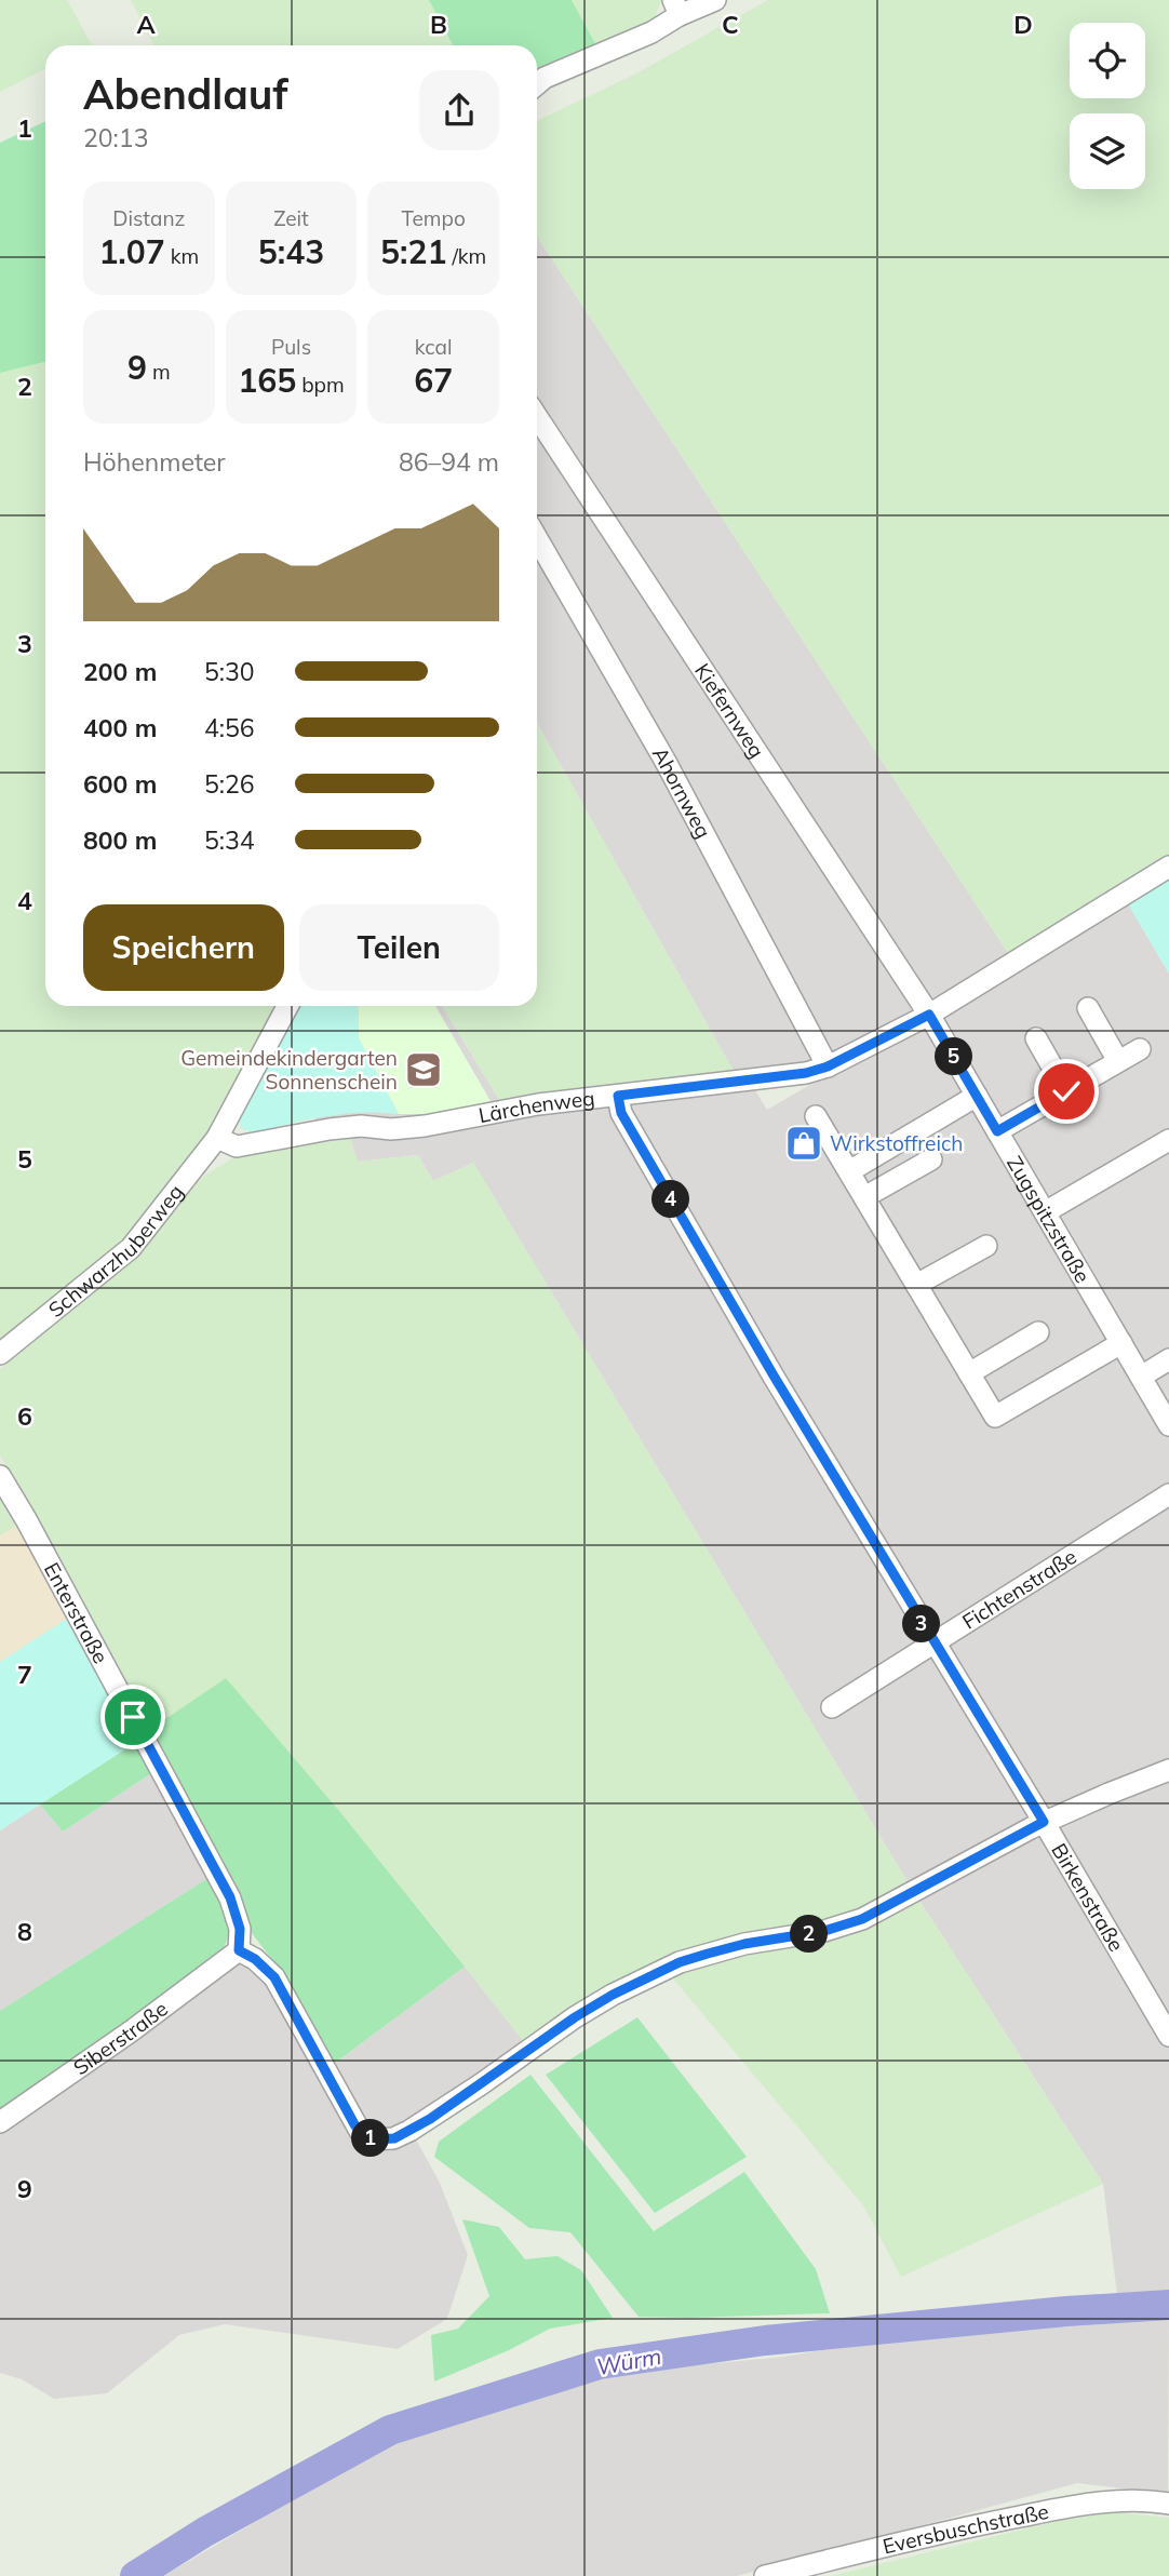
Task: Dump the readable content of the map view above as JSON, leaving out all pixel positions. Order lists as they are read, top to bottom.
{
  "streets": {
    "street": [
      "Kiefernweg",
      "Ahornweg",
      "Lärchenweg",
      "Zugspitzstraße",
      "Schwarzhuberweg",
      "Fichtenstraße",
      "Enterstraße",
      "Birkenstraße",
      "Siberstraße",
      "Eversbuschstraße"
    ]
  },
  "crossings": [
    ["Kiefernweg", "Lärchenweg"],
    ["Kiefernweg", "Zugspitzstraße"],
    ["Ahornweg", "Lärchenweg"],
    ["Lärchenweg", "Zugspitzstraße"],
    ["Lärchenweg", "Schwarzhuberweg"],
    ["Lärchenweg", "Birkenstraße"],
    ["Fichtenstraße", "Birkenstraße"],
    ["Enterstraße", "Siberstraße"]
  ],
  "water": ["Würm"],
  "places": {
    "school or university": ["Gemeindekindergarten Sonnenschein"],
    "shop": ["Wirkstoffreich"]
  },
  "page": {
    "heading": ["Abendlauf", "20:13"],
    "stats": [
      ["Distanz", "1.07 km"],
      ["Zeit", "5:43"],
      ["Tempo", "5:21 /km"],
      ["9 m"],
      ["Puls", "165 bpm"],
      ["kcal", "67"]
    ],
    "chart": ["Höhenmeter", "86–94 m"],
    "list": [
      {
        "name": "200 m",
        "note": "5:30"
      },
      {
        "name": "400 m",
        "note": "4:56"
      },
      {
        "name": "600 m",
        "note": "5:26"
      },
      {
        "name": "800 m",
        "note": "5:34"
      }
    ],
    "buttons": ["Speichern", "Teilen"],
    "pins": [
      "5",
      "4",
      "3",
      "2",
      "1"
    ]
  },
  "grid": {
    "columns": [
      "A",
      "B",
      "C",
      "D"
    ],
    "rows": [
      "1",
      "2",
      "3",
      "4",
      "5",
      "6",
      "7",
      "8",
      "9"
    ]
  }
}
